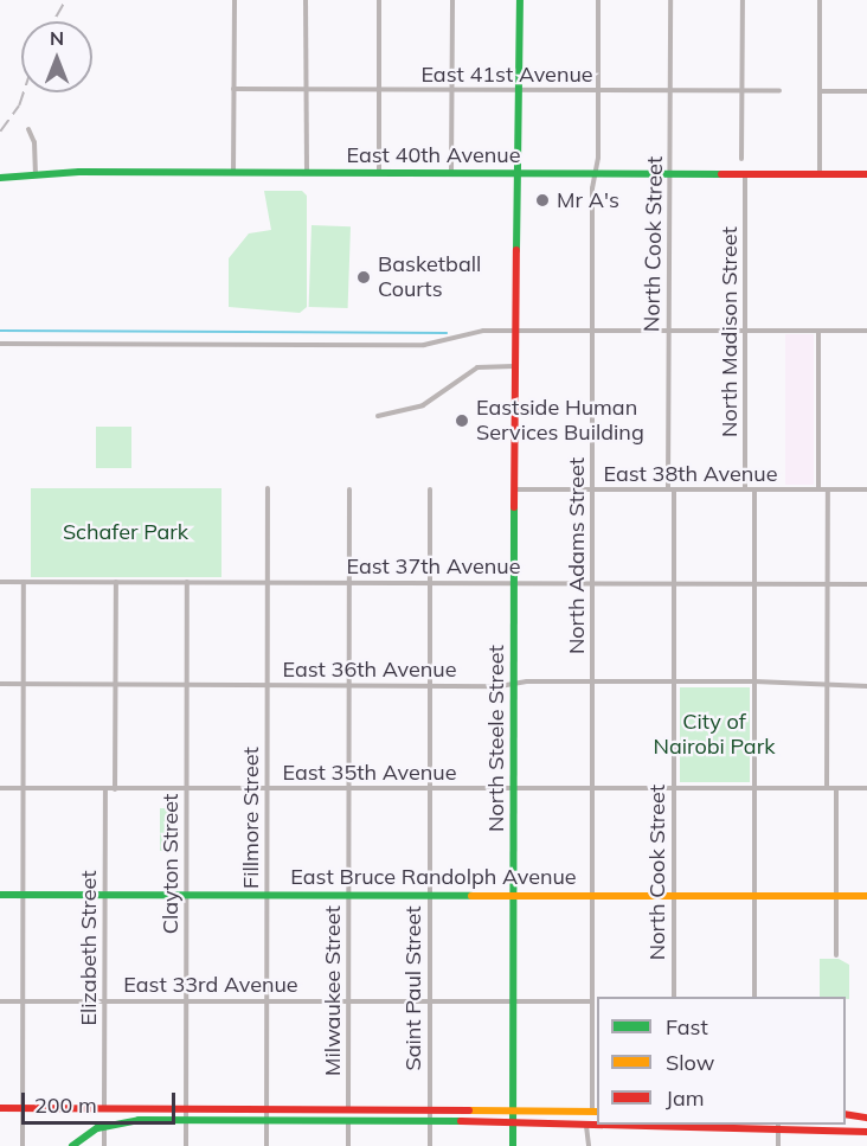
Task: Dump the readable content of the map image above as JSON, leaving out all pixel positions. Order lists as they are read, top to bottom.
{
  "streets": {
    "street": [
      "East 41st Avenue",
      "East 40th Avenue",
      "North Cook Street",
      "North Madison Street",
      "East 38th Avenue",
      "North Adams Street",
      "East 37th Avenue",
      "East 36th Avenue",
      "North Steele Street",
      "East 35th Avenue",
      "Fillmore Street",
      "Clayton Street",
      "East Bruce Randolph Avenue",
      "Elizabeth Street",
      "East 33rd Avenue",
      "Saint Paul Street",
      "Milwaukee Street"
    ]
  },
  "crossings": [
    ["East 41st Avenue", "North Cook Street"],
    ["East 41st Avenue", "North Adams Street"],
    ["East 41st Avenue", "North Steele Street"],
    ["East 40th Avenue", "North Cook Street"],
    ["East 40th Avenue", "North Madison Street"],
    ["East 40th Avenue", "North Adams Street"],
    ["East 40th Avenue", "North Steele Street"],
    ["North Cook Street", "East 38th Avenue"],
    ["North Cook Street", "East 37th Avenue"],
    ["North Cook Street", "East 36th Avenue"],
    ["North Cook Street", "East 35th Avenue"],
    ["North Cook Street", "East Bruce Randolph Avenue"],
    ["North Madison Street", "East 38th Avenue"],
    ["East 38th Avenue", "North Adams Street"],
    ["East 38th Avenue", "North Steele Street"],
    ["North Adams Street", "East 37th Avenue"],
    ["North Adams Street", "East 36th Avenue"],
    ["North Adams Street", "East 35th Avenue"],
    ["North Adams Street", "East Bruce Randolph Avenue"],
    ["North Adams Street", "East 33rd Avenue"],
    ["East 37th Avenue", "North Steele Street"],
    ["East 37th Avenue", "Fillmore Street"],
    ["East 37th Avenue", "Clayton Street"],
    ["East 37th Avenue", "Saint Paul Street"],
    ["East 37th Avenue", "Milwaukee Street"],
    ["East 36th Avenue", "North Steele Street"],
    ["East 36th Avenue", "Fillmore Street"],
    ["East 36th Avenue", "Clayton Street"],
    ["East 36th Avenue", "Saint Paul Street"],
    ["East 36th Avenue", "Milwaukee Street"],
    ["North Steele Street", "East 35th Avenue"],
    ["North Steele Street", "East Bruce Randolph Avenue"],
    ["North Steele Street", "East 33rd Avenue"],
    ["East 35th Avenue", "Fillmore Street"],
    ["East 35th Avenue", "Clayton Street"],
    ["East 35th Avenue", "Elizabeth Street"],
    ["East 35th Avenue", "Saint Paul Street"],
    ["East 35th Avenue", "Milwaukee Street"],
    ["Fillmore Street", "East Bruce Randolph Avenue"],
    ["Fillmore Street", "East 33rd Avenue"],
    ["Clayton Street", "East Bruce Randolph Avenue"],
    ["Clayton Street", "East 33rd Avenue"],
    ["East Bruce Randolph Avenue", "Elizabeth Street"],
    ["East Bruce Randolph Avenue", "Saint Paul Street"],
    ["East Bruce Randolph Avenue", "Milwaukee Street"],
    ["Elizabeth Street", "East 33rd Avenue"],
    ["East 33rd Avenue", "Saint Paul Street"],
    ["East 33rd Avenue", "Milwaukee Street"]
  ],
  "parks": ["Schafer Park", "City of Nairobi Park"],
  "places": ["Mr A's", "Basketball Courts", "Eastside Human Services Building"],
  "legend": ["Fast", "Slow", "Jam"],
  "scale_bar": "200 m",
  "north": "top"
}
